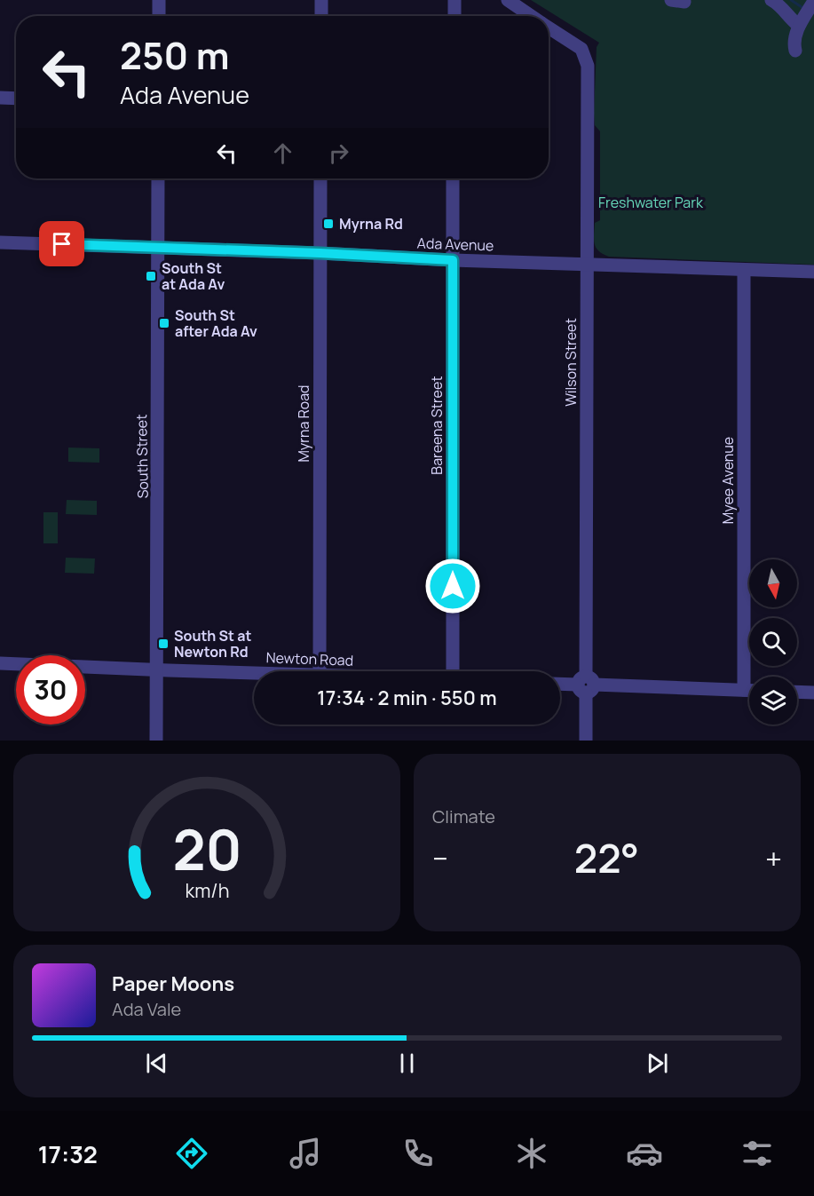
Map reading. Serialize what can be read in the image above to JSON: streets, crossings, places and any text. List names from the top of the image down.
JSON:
{
  "streets": {
    "street": [
      "Ada Avenue",
      "Wilson Street",
      "Myrna Road",
      "Bareena Street",
      "South Street",
      "Myee Avenue",
      "Newton Road"
    ]
  },
  "crossings": [
    ["Ada Avenue", "Wilson Street"],
    ["Ada Avenue", "Myrna Road"],
    ["Ada Avenue", "Bareena Street"],
    ["Ada Avenue", "South Street"],
    ["Ada Avenue", "Myee Avenue"],
    ["South Street", "Newton Road"]
  ],
  "parks": ["Freshwater Park"],
  "places": {
    "transit": [
      "Myrna Rd",
      "South St at Ada Av",
      "South St after Ada Av",
      "South St at Newton Rd"
    ]
  },
  "north": "bottom",
  "page": {
    "turn": ["250 m", "Ada Avenue"],
    "limit": "30",
    "trip": "17:34 · 2 min · 550 m",
    "tile": "Climate",
    "heat": ["−", "22°", "+"],
    "song": ["Paper Moons", "Ada Vale"],
    "tabs": "17:32",
    "gauge": ["20", "km/h"]
  }
}
